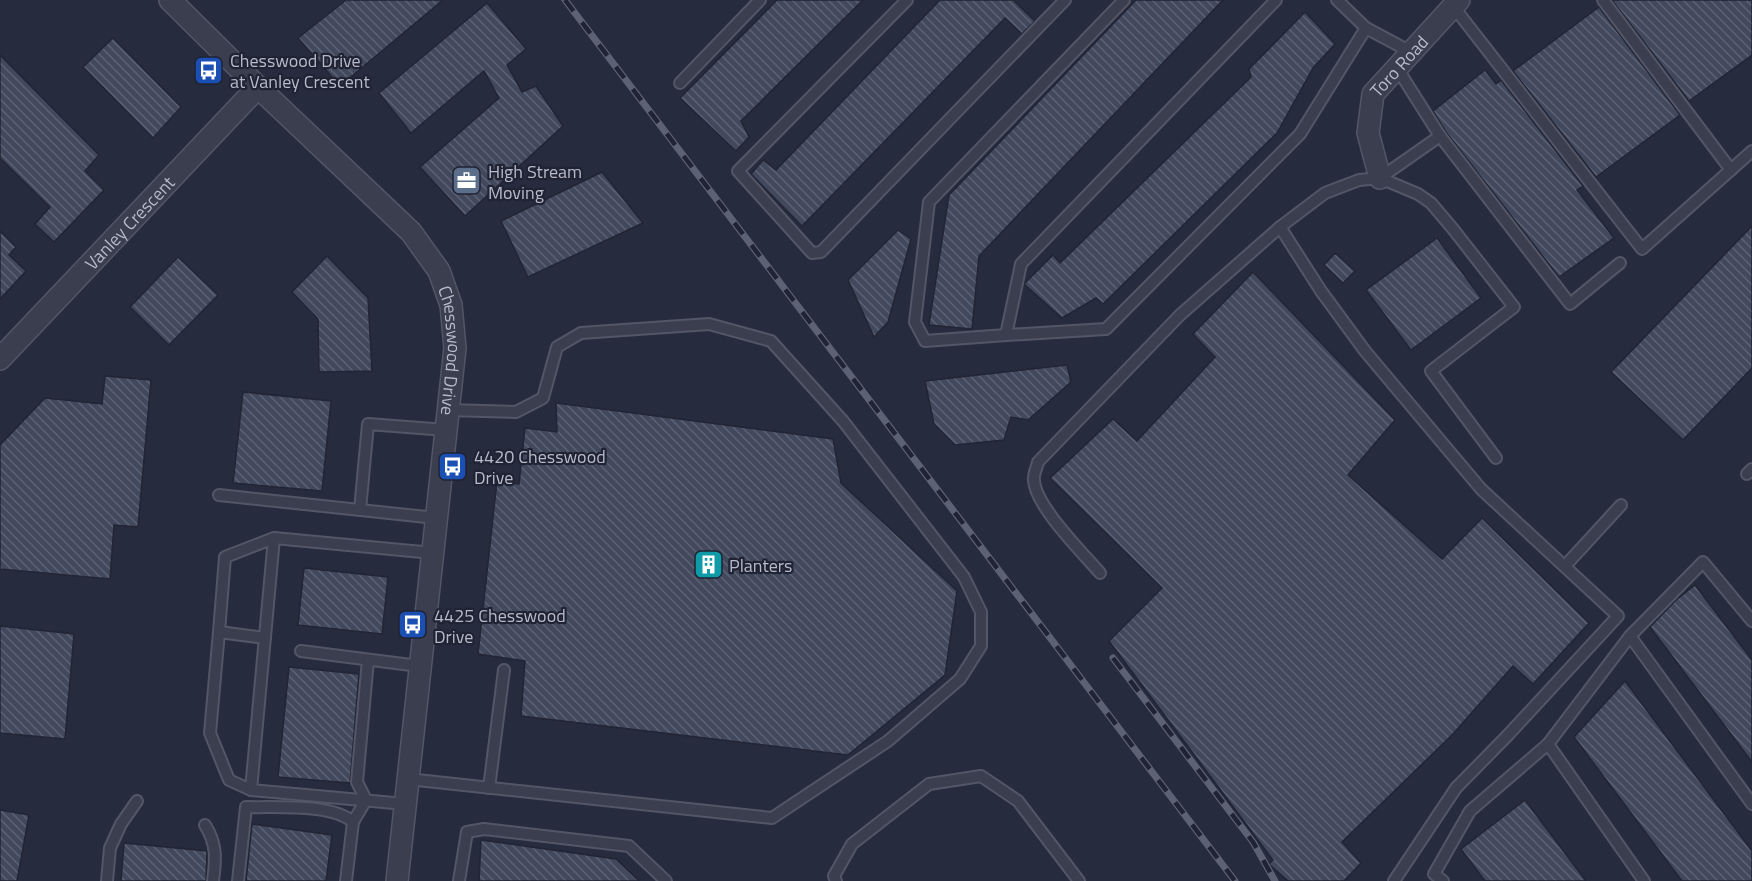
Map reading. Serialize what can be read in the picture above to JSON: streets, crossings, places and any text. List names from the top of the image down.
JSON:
{
  "streets": {
    "street": ["Toro Road", "Vanley Crescent", "Chesswood Drive"]
  },
  "crossings": [
    ["Vanley Crescent", "Chesswood Drive"]
  ],
  "places": {
    "bus stop": ["Chesswood Drive at Vanley Crescent", "4420 Chesswood Drive", "4425 Chesswood Drive"],
    "office": ["High Stream Moving"],
    "building": ["Planters"]
  }
}
